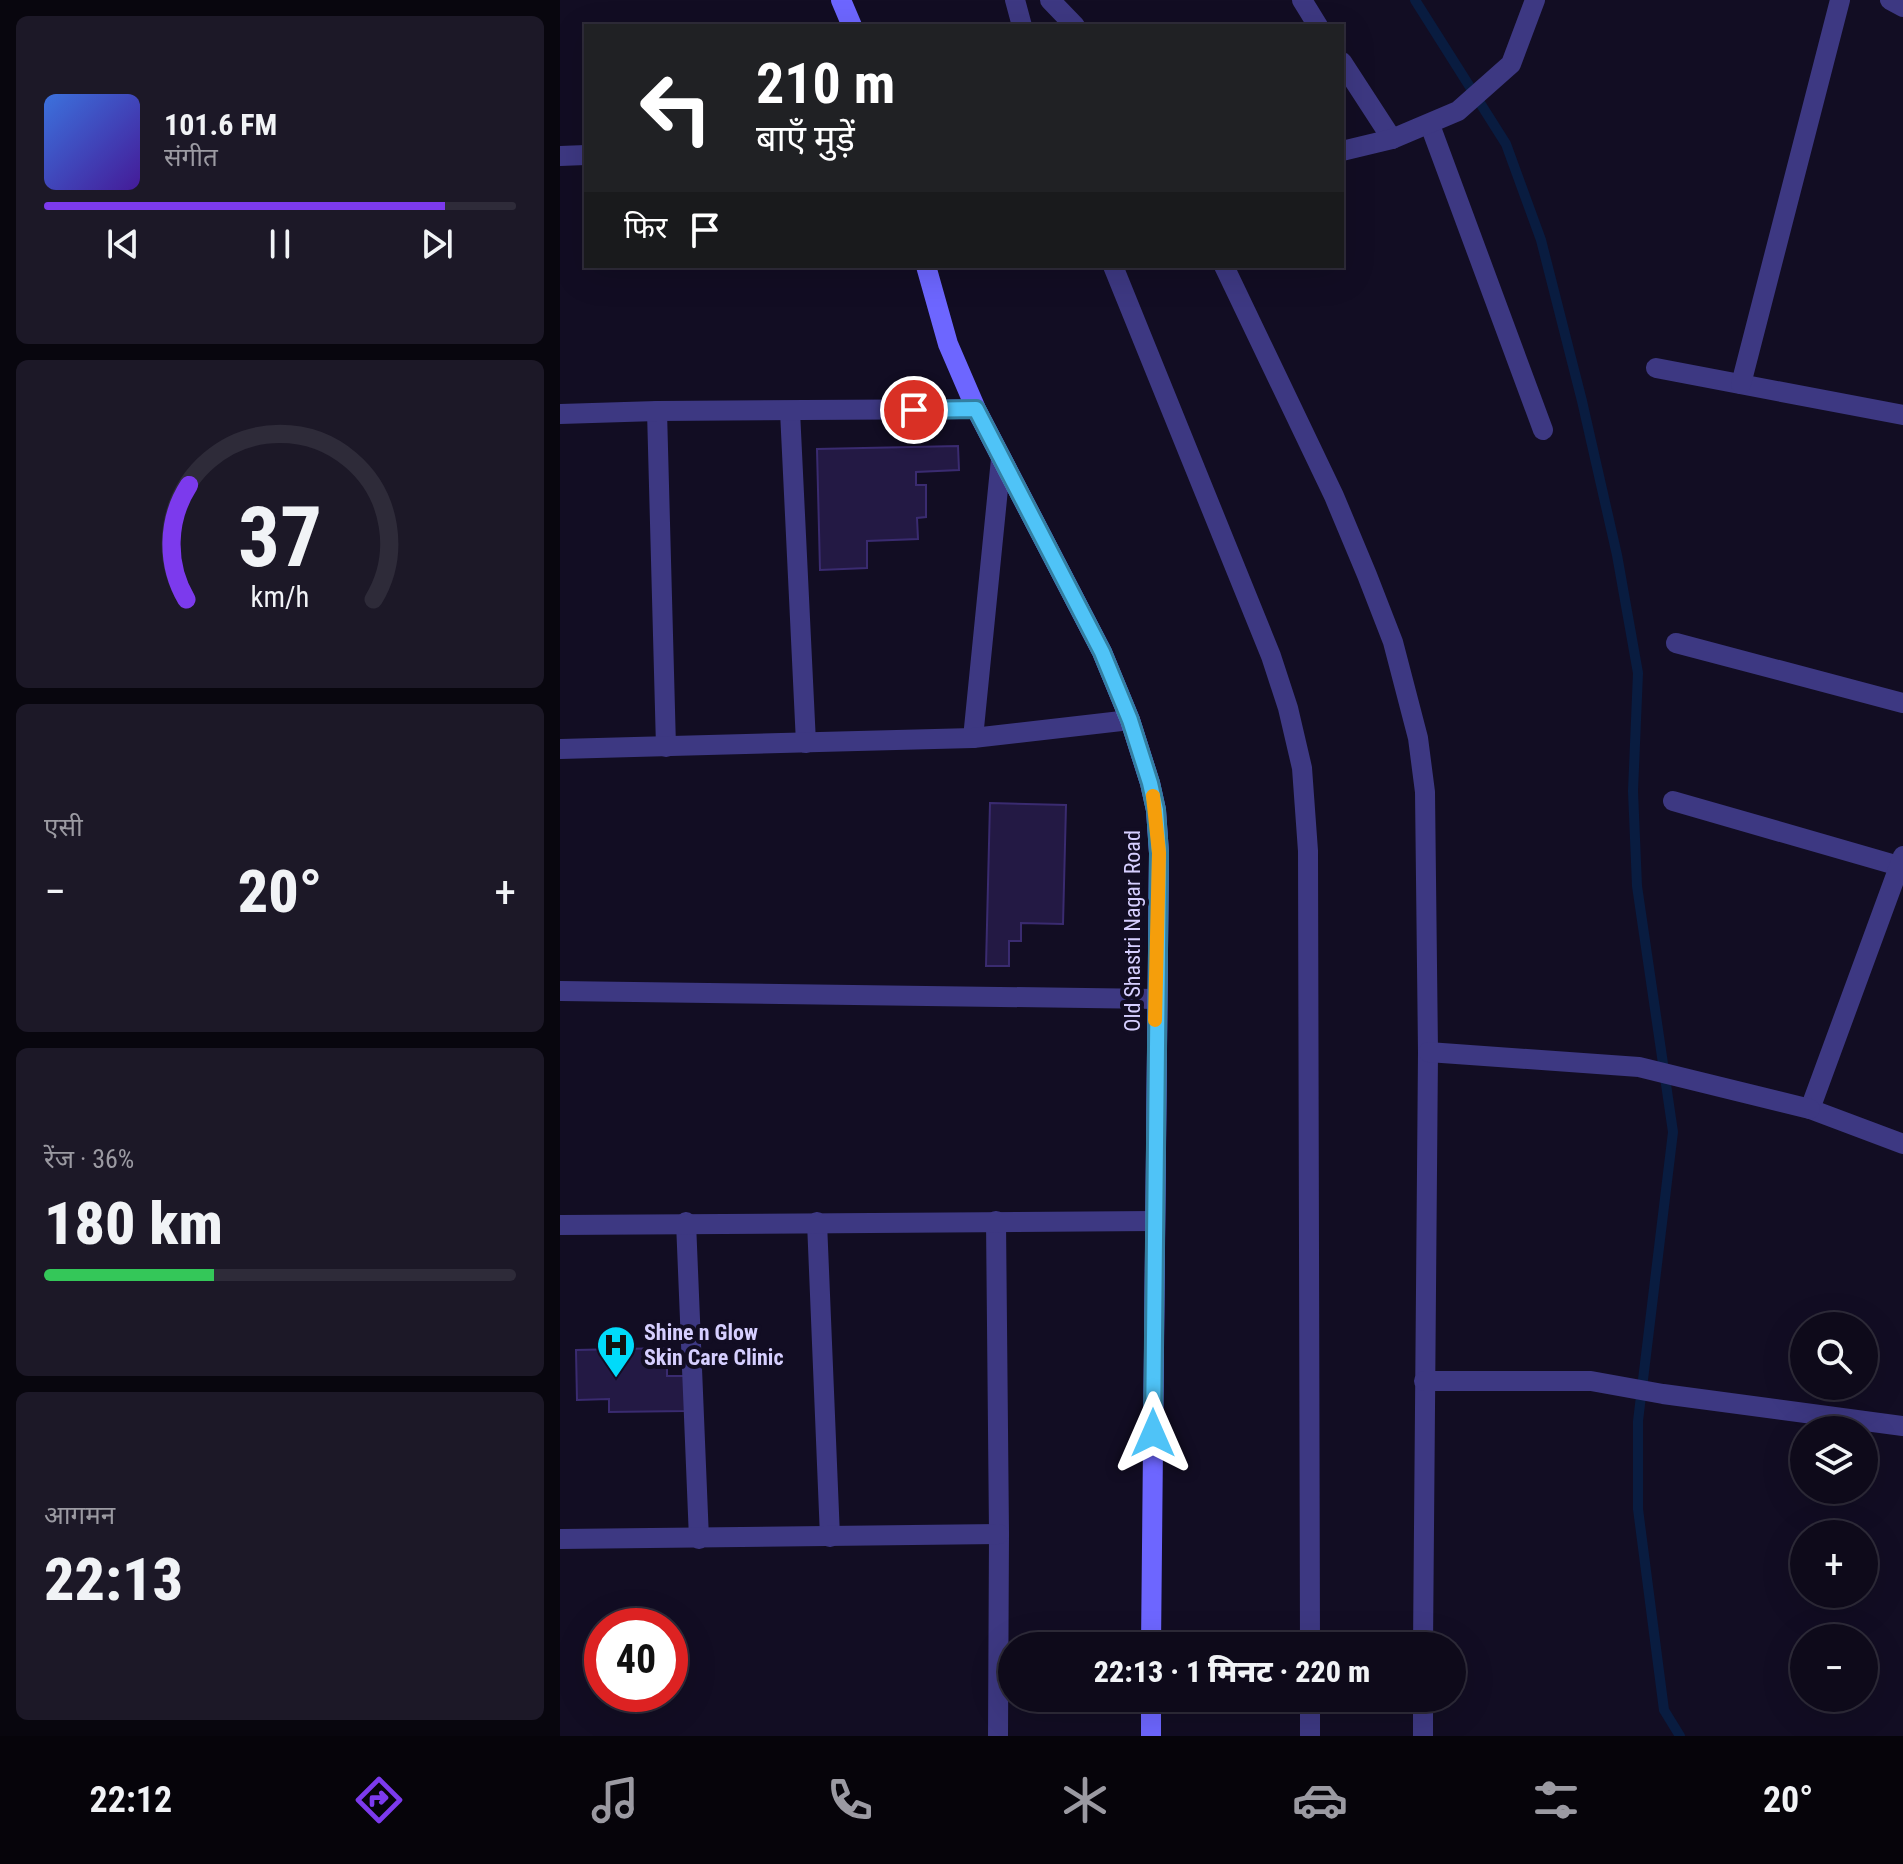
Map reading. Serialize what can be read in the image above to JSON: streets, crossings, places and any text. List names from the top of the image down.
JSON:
{
  "streets": {
    "street": ["Old Shastri Nagar Road"]
  },
  "places": {
    "hospital": ["Shine n Glow Skin Care Clinic"]
  },
  "page": {
    "turn": ["210 m", "बाएँ मुड़ें"],
    "song": ["101.6 FM", "संगीत"],
    "then": "फिर",
    "tile": [
      "एसी",
      ["रेंज · 36%", "180 km"],
      ["आगमन", "22:13"]
    ],
    "heat": ["−", "20°", "+"],
    "map_buttons": ["+", "−"],
    "limit": "40",
    "trip": "22:13 · 1 मिनट · 220 m",
    "tabs": ["22:12", "20°"],
    "gauge": ["37", "km/h"]
  }
}
